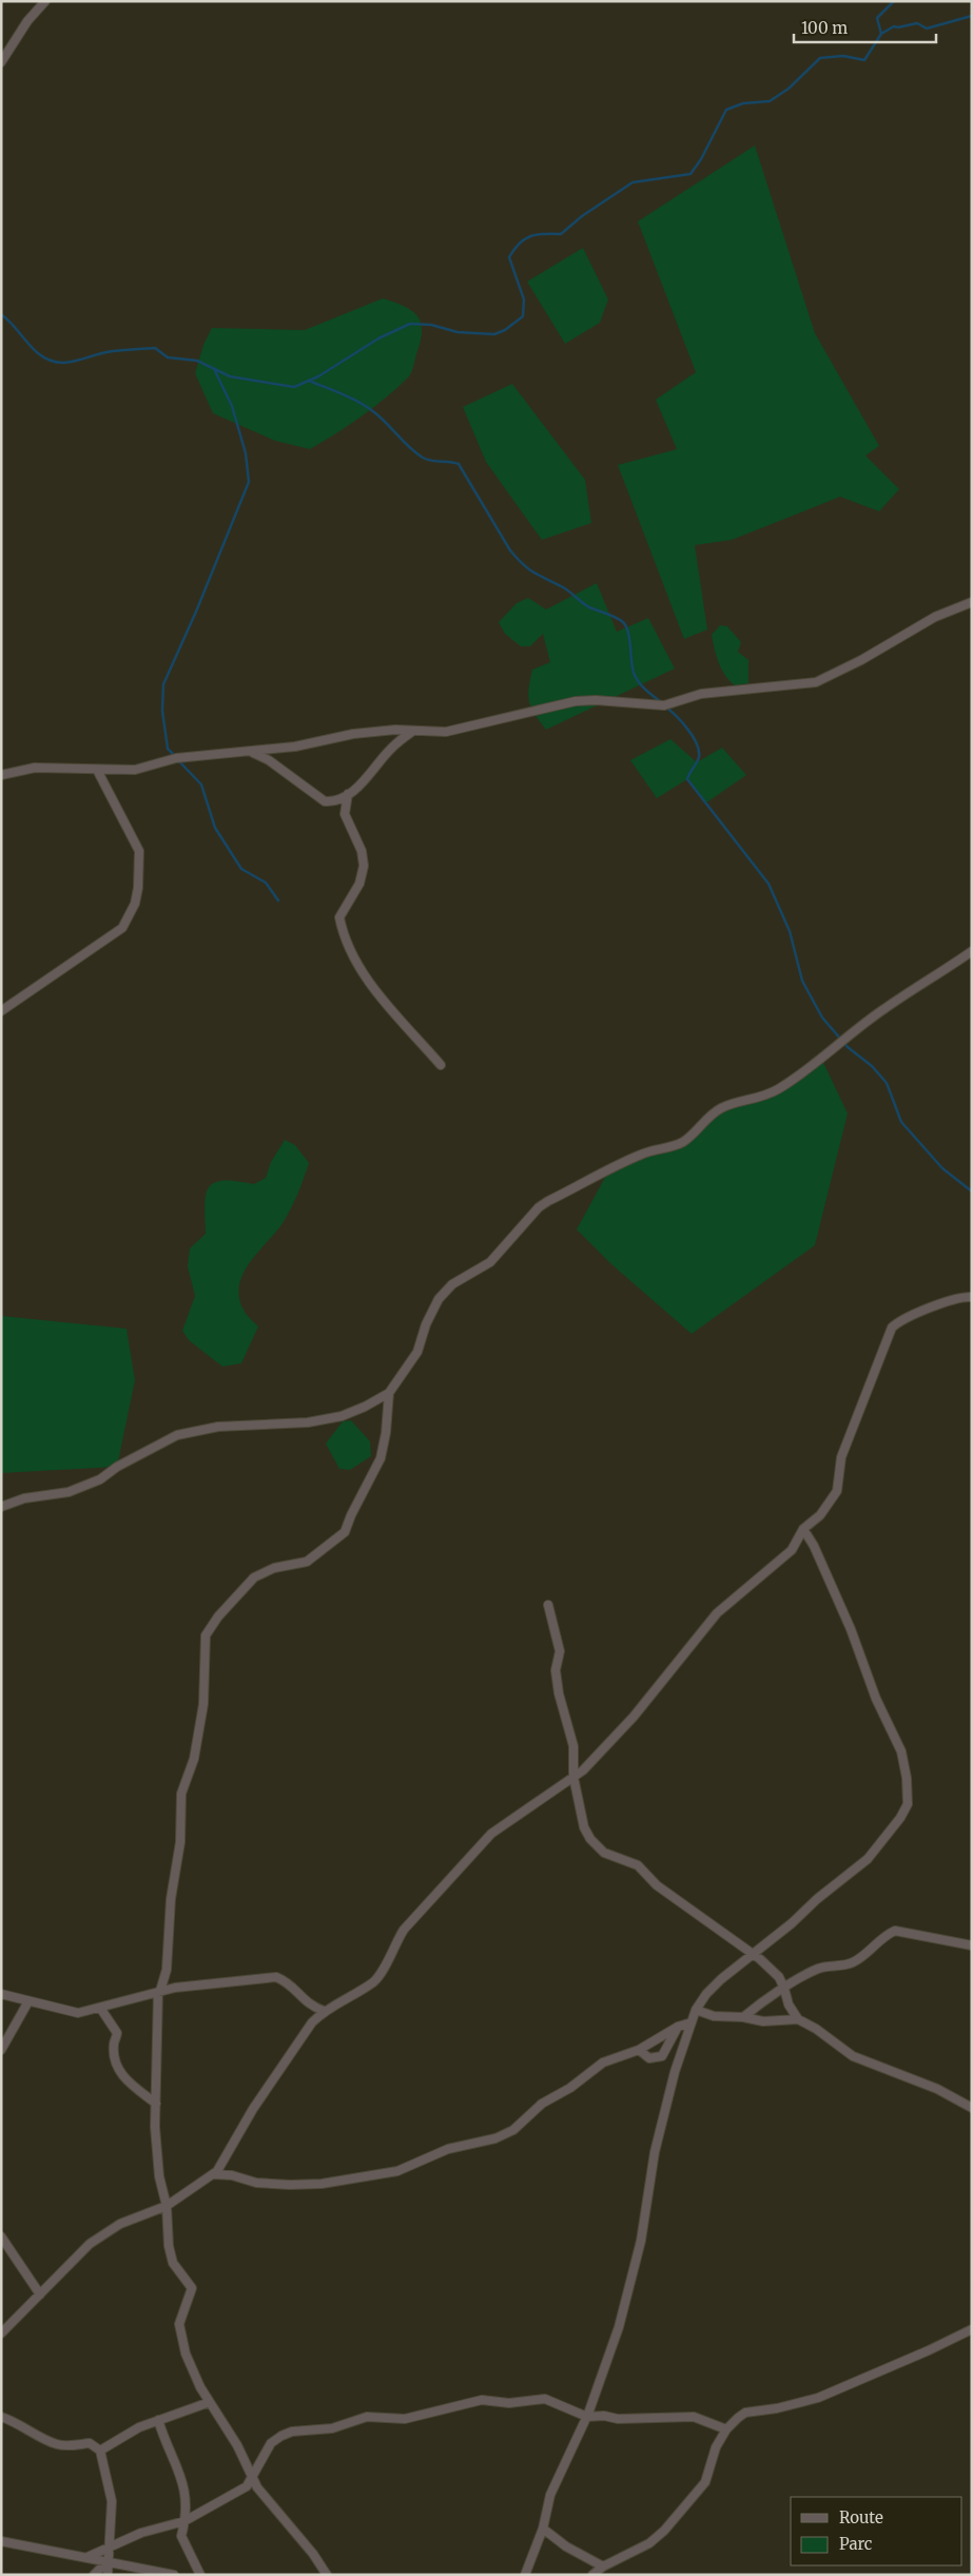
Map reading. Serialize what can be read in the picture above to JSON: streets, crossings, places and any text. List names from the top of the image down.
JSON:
{
  "legend": ["Route", "Parc"],
  "scale_bar": "100 m"
}
